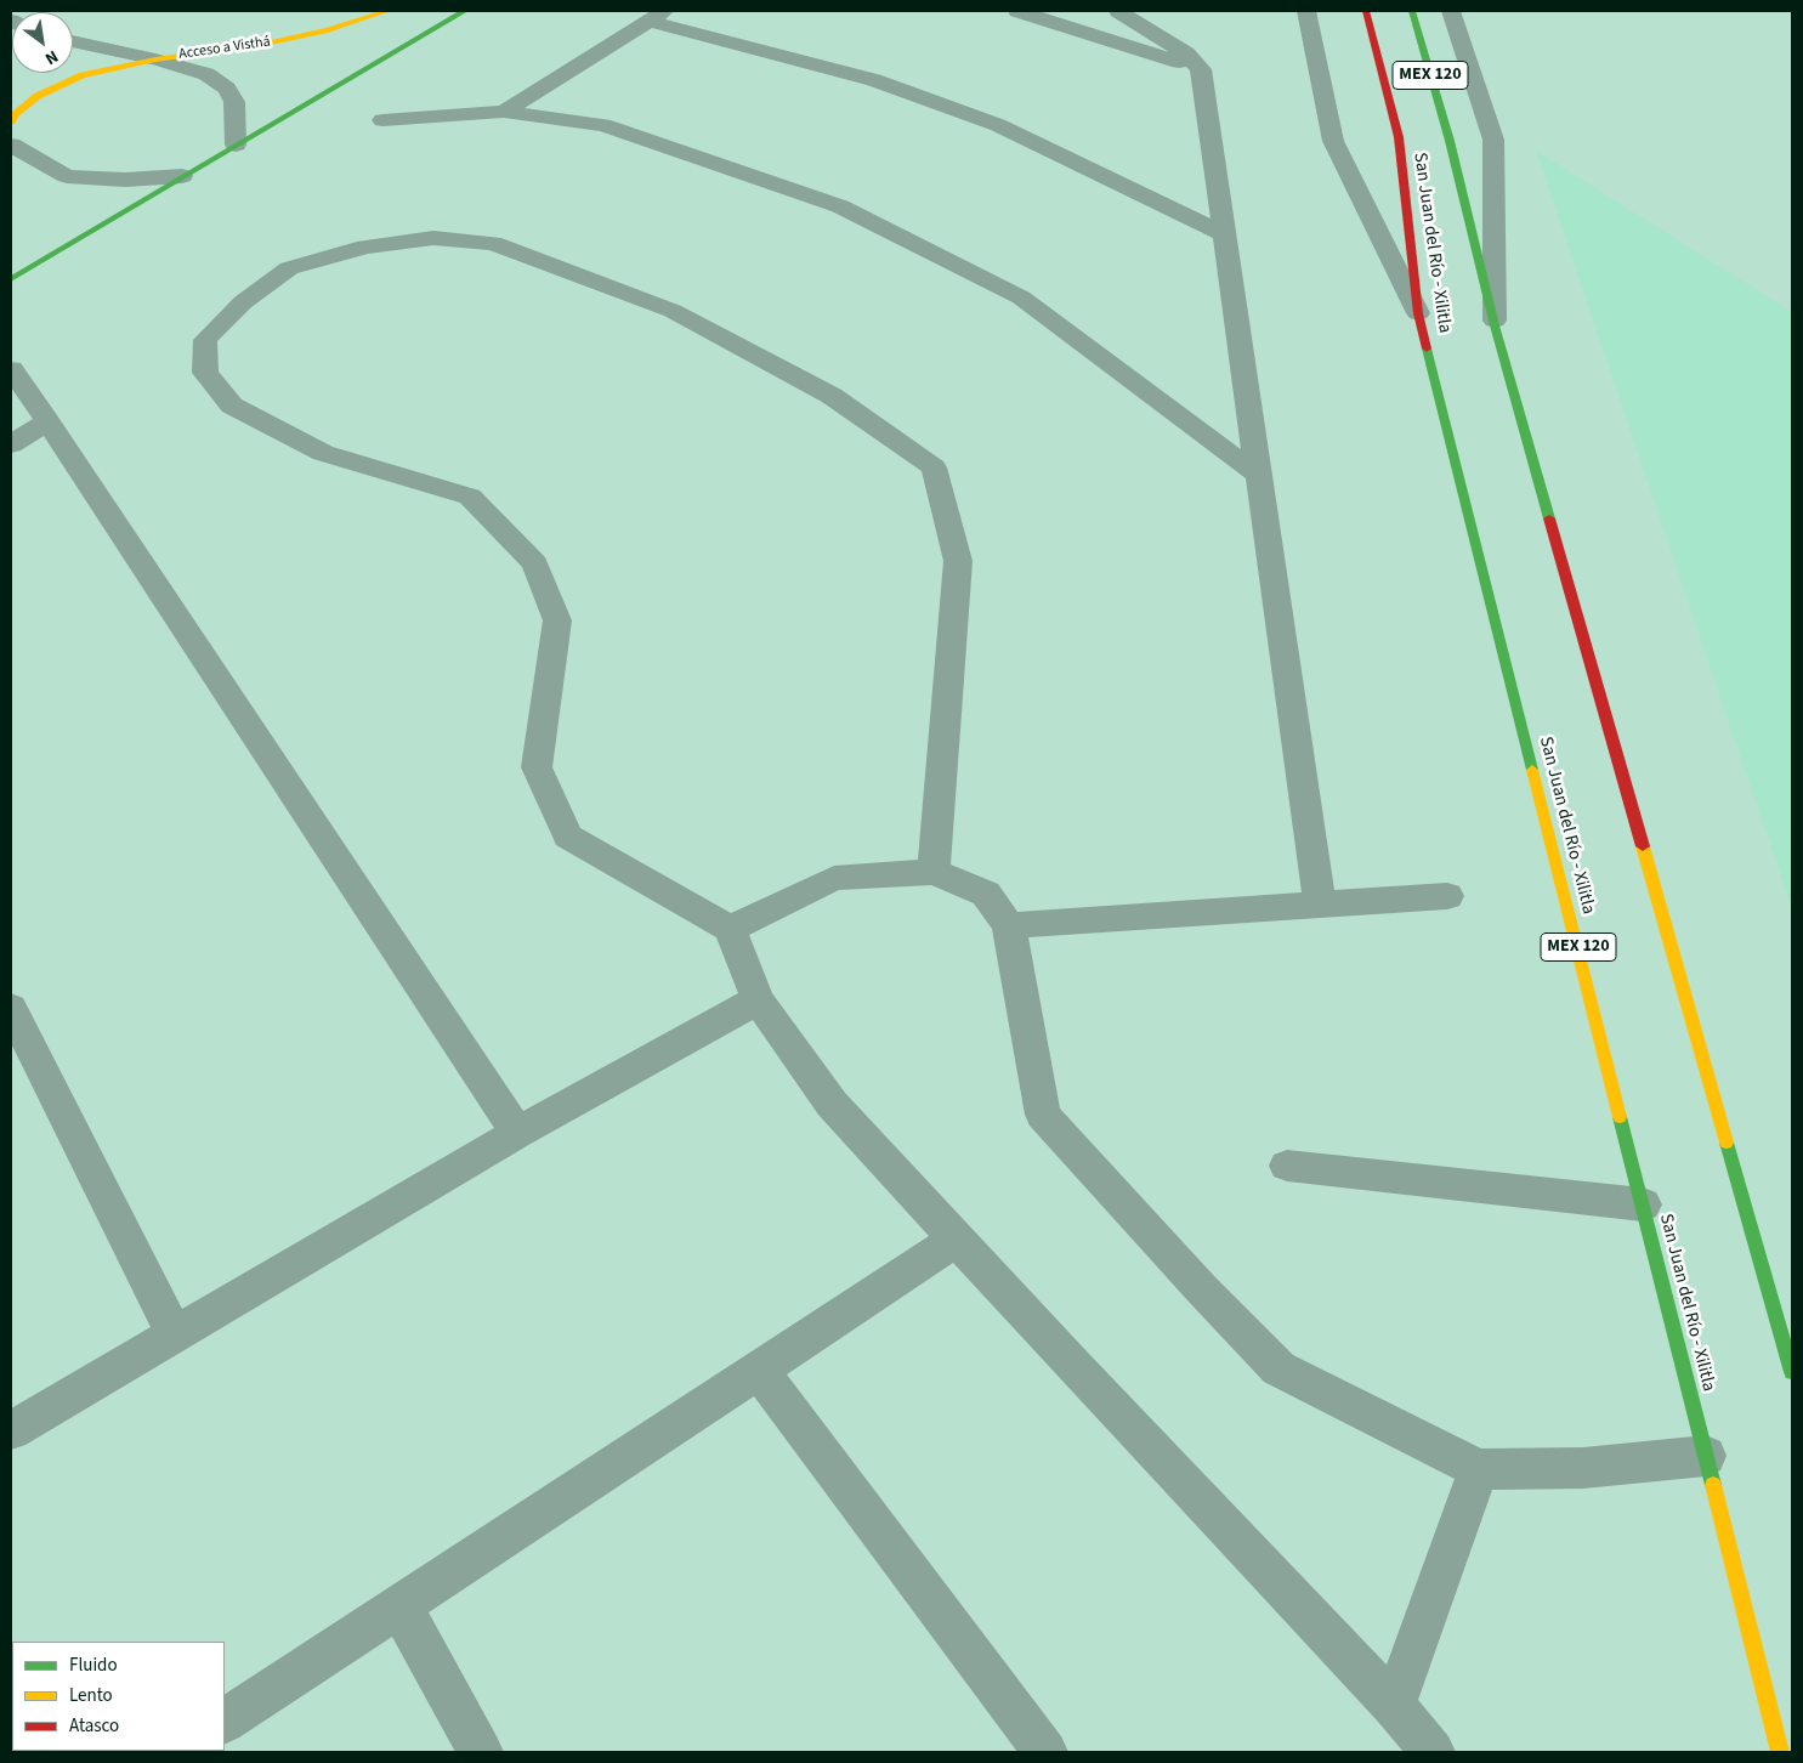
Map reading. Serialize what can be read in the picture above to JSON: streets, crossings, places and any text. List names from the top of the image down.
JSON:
{
  "streets": {
    "main road": ["Acceso a Visthá", "MEX 120", "San Juan del Río - Xilitla"]
  },
  "legend": ["Fluido", "Lento", "Atasco"],
  "north": "bottom right"
}
